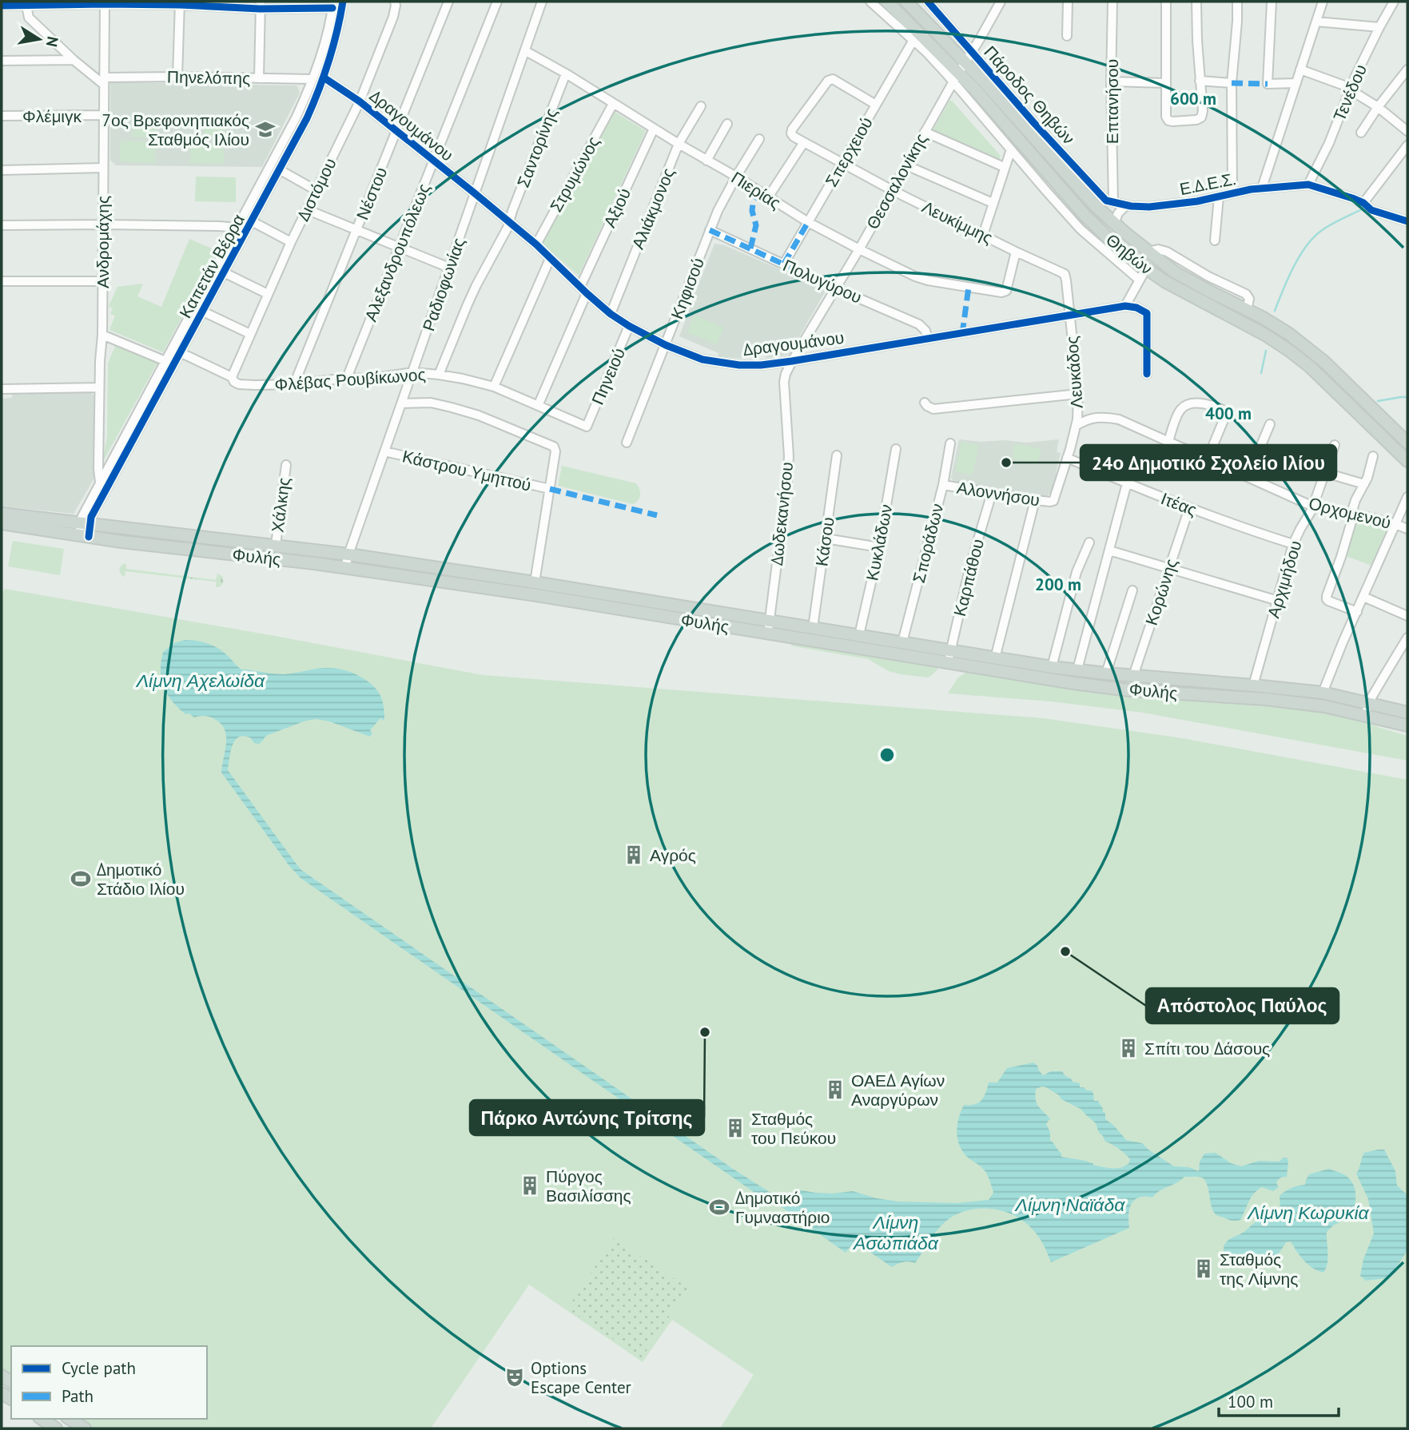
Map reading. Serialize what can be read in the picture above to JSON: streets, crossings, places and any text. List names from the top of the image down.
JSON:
{
  "streets": {
    "main road": ["Θηβών", "Φυλής"],
    "street": [
      "Πηνελόπης",
      "Τενέδου",
      "Πάροδος Θηβών",
      "Επτανήσου",
      "Φλέμιγκ",
      "Δραγουμάνου",
      "Σαντορίνης",
      "Σπερχειού",
      "Στρυμώνος",
      "Θεσσαλονίκης",
      "Ε.Δ.Ε.Σ.",
      "Διστόμου",
      "Πιερίας",
      "Νέστου",
      "Αξιού",
      "Αλιάκμονος",
      "Λευκίμμης",
      "Ανδρομάχης",
      "Αλεξανδρουπόλεως",
      "Καπετάν Βέρρα",
      "Πολυγύρου",
      "Ραδιοφωνίας",
      "Κηφισού",
      "Λευκάδος",
      "Πηνειού",
      "Φλέβας Ρουβίκωνος",
      "Κάστρου Υμηττού",
      "Αλοννήσου",
      "Ιτέας",
      "Χάλκης",
      "Ορχομενού",
      "Δωδεκανήσου",
      "Κάσου",
      "Κυκλάδων",
      "Σποράδων",
      "Καρπάθου",
      "Αρχιμήδου",
      "Κορώνης"
    ]
  },
  "crossings": [
    ["Πηνελόπης", "Ανδρομάχης"],
    ["Πηνελόπης", "Καπετάν Βέρρα"],
    ["Τενέδου", "Ε.Δ.Ε.Σ."],
    ["Πάροδος Θηβών", "Επτανήσου"],
    ["Πάροδος Θηβών", "Θεσσαλονίκης"],
    ["Πάροδος Θηβών", "Ε.Δ.Ε.Σ."],
    ["Επτανήσου", "Ε.Δ.Ε.Σ."],
    ["Φλέμιγκ", "Ανδρομάχης"],
    ["Δραγουμάνου", "Σαντορίνης"],
    ["Δραγουμάνου", "Στρυμώνος"],
    ["Δραγουμάνου", "Θεσσαλονίκης"],
    ["Δραγουμάνου", "Διστόμου"],
    ["Δραγουμάνου", "Νέστου"],
    ["Δραγουμάνου", "Αξιού"],
    ["Δραγουμάνου", "Αλιάκμονος"],
    ["Δραγουμάνου", "Αλεξανδρουπόλεως"],
    ["Δραγουμάνου", "Καπετάν Βέρρα"],
    ["Δραγουμάνου", "Πολυγύρου"],
    ["Δραγουμάνου", "Ραδιοφωνίας"],
    ["Δραγουμάνου", "Κηφισού"],
    ["Δραγουμάνου", "Λευκάδος"],
    ["Δραγουμάνου", "Πηνειού"],
    ["Δραγουμάνου", "Δωδεκανήσου"],
    ["Σαντορίνης", "Πιερίας"],
    ["Σαντορίνης", "Φλέβας Ρουβίκωνος"],
    ["Σπερχειού", "Πιερίας"],
    ["Σπερχειού", "Λευκίμμης"],
    ["Σπερχειού", "Πολυγύρου"],
    ["Στρυμώνος", "Πιερίας"],
    ["Θεσσαλονίκης", "Πιερίας"],
    ["Θεσσαλονίκης", "Λευκίμμης"],
    ["Θεσσαλονίκης", "Θηβών"],
    ["Θεσσαλονίκης", "Πολυγύρου"],
    ["Θεσσαλονίκης", "Δωδεκανήσου"],
    ["Διστόμου", "Φλέβας Ρουβίκωνος"],
    ["Πιερίας", "Αξιού"],
    ["Πιερίας", "Αλιάκμονος"],
    ["Πιερίας", "Λευκίμμης"],
    ["Πιερίας", "Ραδιοφωνίας"],
    ["Πιερίας", "Κηφισού"],
    ["Νέστου", "Φλέβας Ρουβίκωνος"],
    ["Αξιού", "Φλέβας Ρουβίκωνος"],
    ["Λευκίμμης", "Λευκάδος"],
    ["Ανδρομάχης", "Καπετάν Βέρρα"],
    ["Αλεξανδρουπόλεως", "Φλέβας Ρουβίκωνος"],
    ["Καπετάν Βέρρα", "Φλέβας Ρουβίκωνος"],
    ["Καπετάν Βέρρα", "Φυλής"],
    ["Πολυγύρου", "Κηφισού"],
    ["Ραδιοφωνίας", "Φλέβας Ρουβίκωνος"],
    ["Ραδιοφωνίας", "Κάστρου Υμηττού"],
    ["Ραδιοφωνίας", "Φυλής"],
    ["Λευκάδος", "Αλοννήσου"],
    ["Λευκάδος", "Ιτέας"],
    ["Λευκάδος", "Ορχομενού"],
    ["Πηνειού", "Φλέβας Ρουβίκωνος"],
    ["Αλοννήσου", "Σποράδων"],
    ["Αλοννήσου", "Καρπάθου"],
    ["Ιτέας", "Αρχιμήδου"],
    ["Ιτέας", "Κορώνης"],
    ["Χάλκης", "Φυλής"],
    ["Ορχομενού", "Αρχιμήδου"],
    ["Δωδεκανήσου", "Φυλής"],
    ["Κάσου", "Φυλής"],
    ["Κυκλάδων", "Φυλής"],
    ["Σποράδων", "Φυλής"],
    ["Φυλής", "Καρπάθου"],
    ["Φυλής", "Αρχιμήδου"],
    ["Φυλής", "Κορώνης"]
  ],
  "water": [
    "Λίμνη Αχελωίδα",
    "Λίμνη Ναϊάδα",
    "Λίμνη Κωρυκία",
    "Λίμνη Ασωπιάδα"
  ],
  "places": {
    "school or university": ["7ος Βρεφονηπιακός Σταθμός Ιλίου"],
    "other": ["24ο Δημοτικό Σχολείο Ιλίου", "Απόστολος Παύλος", "Πάρκο Αντώνης Τρίτσης"],
    "building": [
      "Αγρός",
      "Σπίτι του Δάσους",
      "ΟΑΕΔ Αγίων Αναργύρων",
      "Σταθμός του Πεύκου",
      "Πύργος Βασιλίσσης",
      "Σταθμός της Λίμνης"
    ],
    "sports": ["Δημοτικό Στάδιο Ιλίου", "Δημοτικό Γυμναστήριο"],
    "theatre": ["Options Escape Center"]
  },
  "legend": ["Cycle path", "Path"],
  "scale_bar": "100 m",
  "north": "right",
  "rings": ["600 m", "400 m", "200 m"]
}
